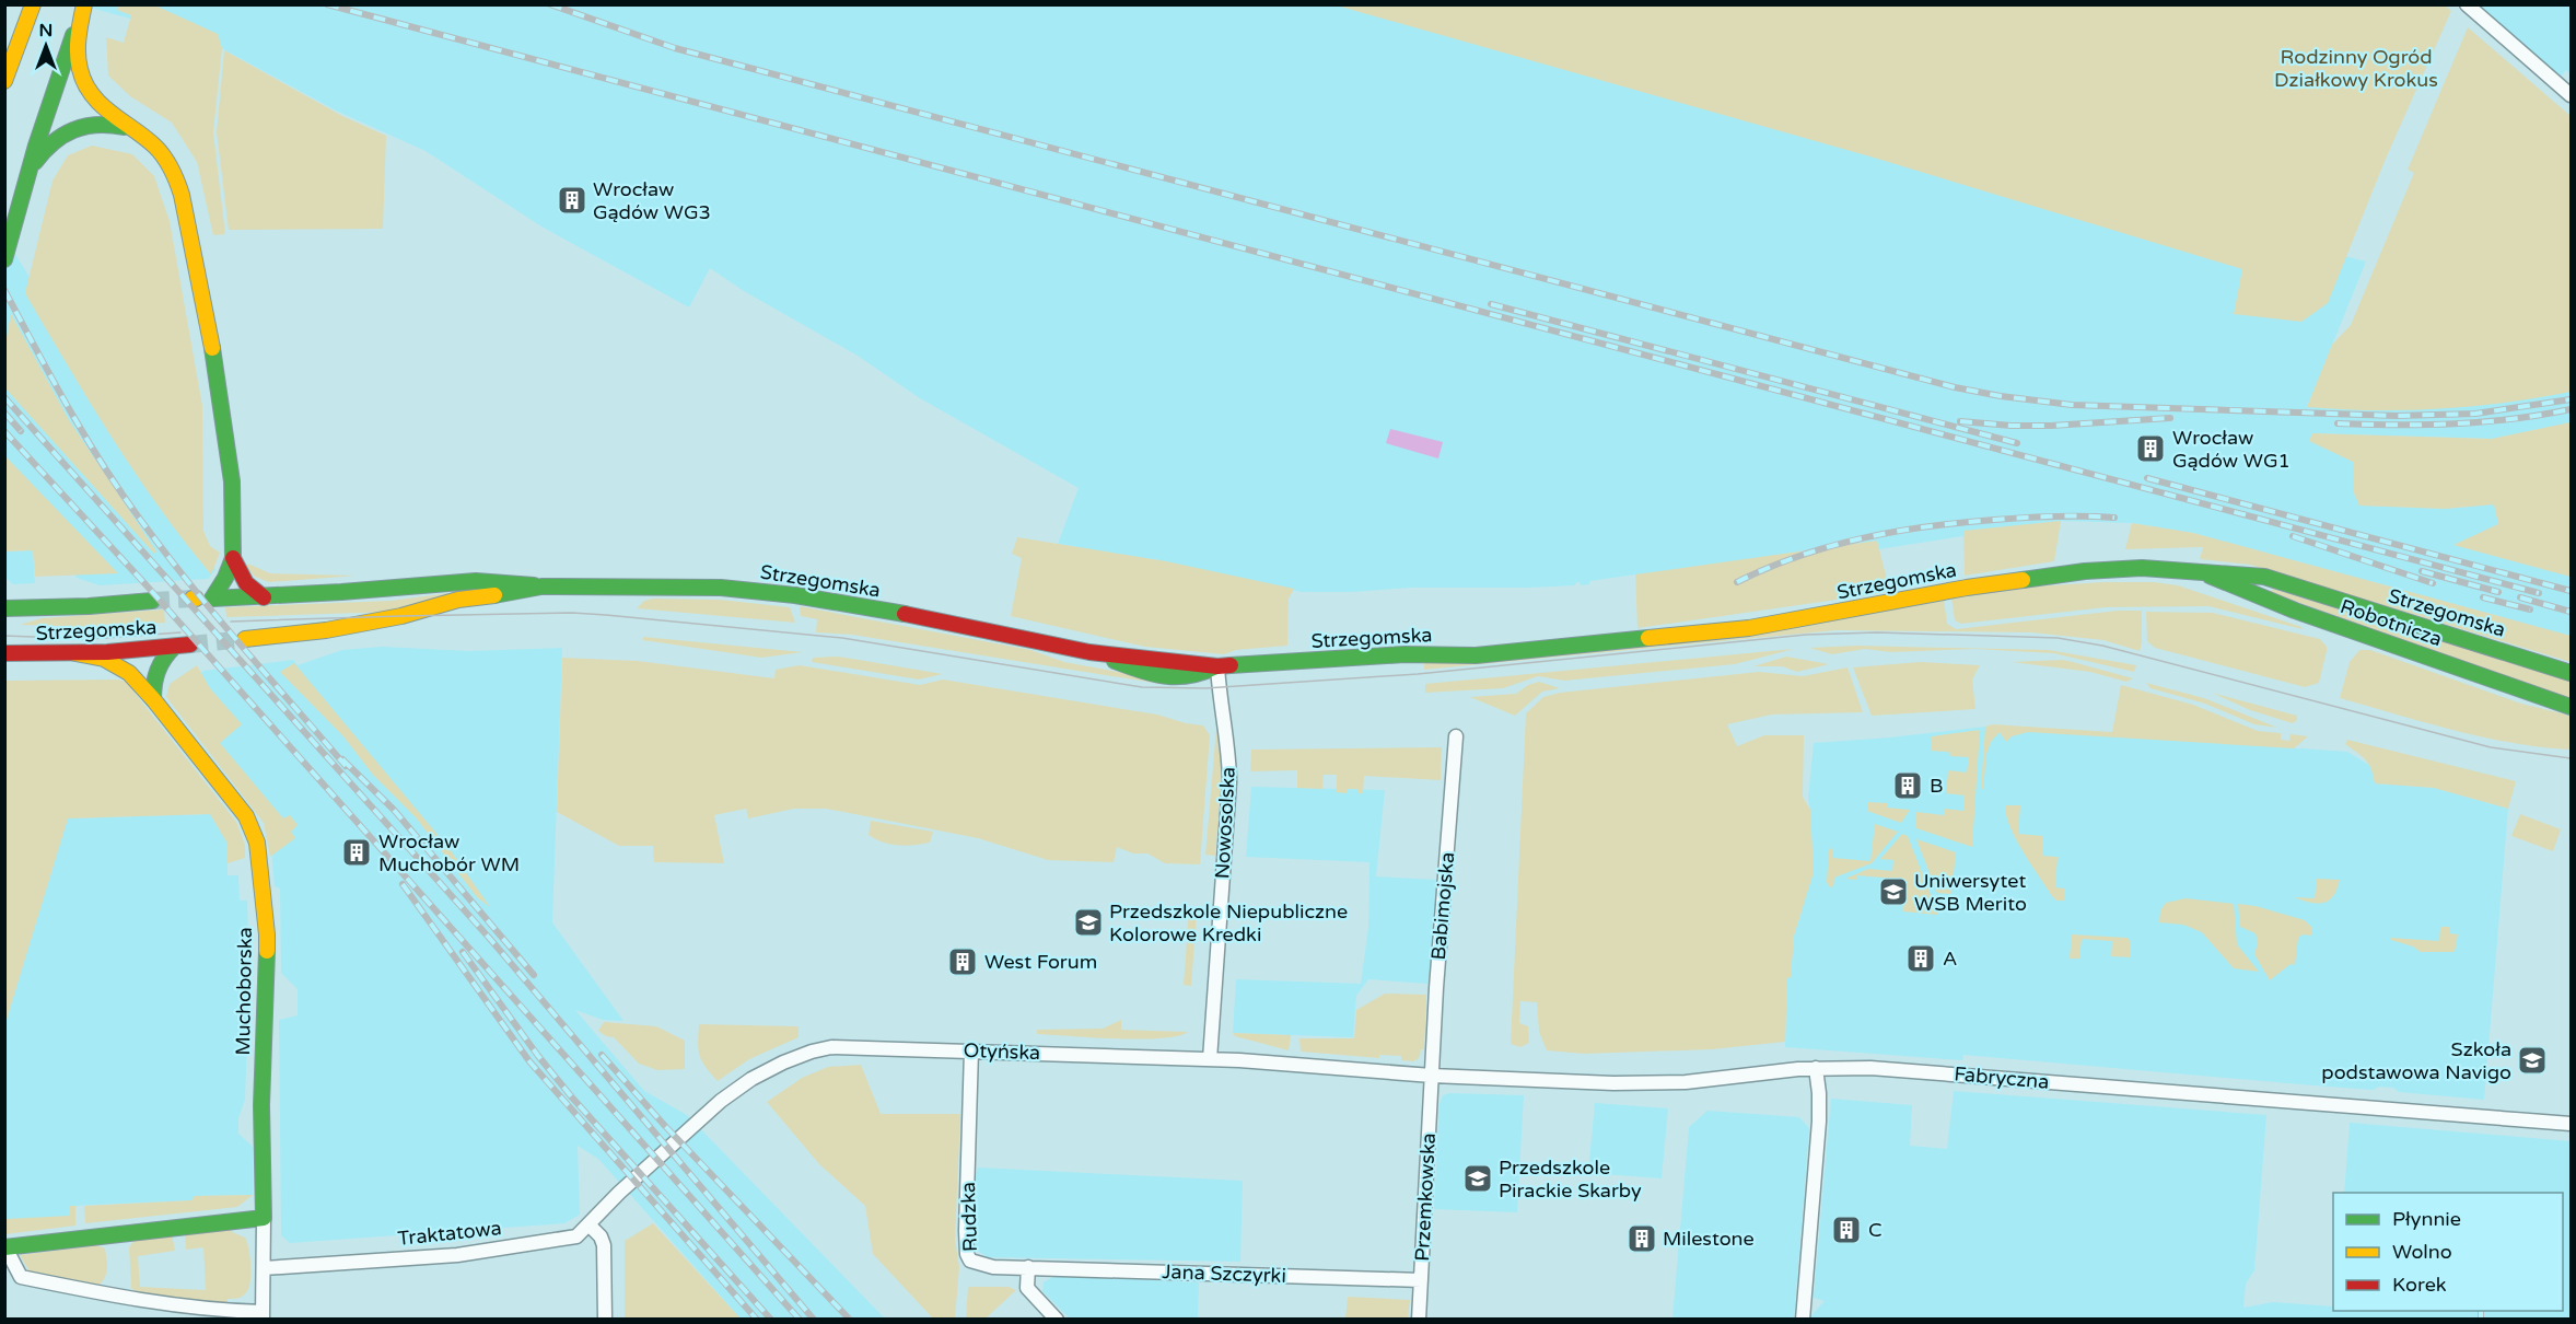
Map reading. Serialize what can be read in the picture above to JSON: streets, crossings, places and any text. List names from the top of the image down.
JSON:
{
  "streets": {
    "main road": ["Strzegomska", "Robotnicza", "Muchoborska"],
    "street": [
      "Nowosolska",
      "Babimojska",
      "Otyńska",
      "Fabryczna",
      "Przemkowska",
      "Rudzka",
      "Traktatowa",
      "Jana Szczyrki"
    ]
  },
  "crossings": [
    ["Strzegomska", "Robotnicza"],
    ["Strzegomska", "Nowosolska"],
    ["Strzegomska", "Muchoborska"],
    ["Nowosolska", "Otyńska"],
    ["Babimojska", "Otyńska"],
    ["Babimojska", "Fabryczna"],
    ["Babimojska", "Przemkowska"],
    ["Muchoborska", "Traktatowa"],
    ["Otyńska", "Fabryczna"],
    ["Otyńska", "Przemkowska"],
    ["Otyńska", "Rudzka"],
    ["Otyńska", "Traktatowa"],
    ["Fabryczna", "Przemkowska"],
    ["Przemkowska", "Jana Szczyrki"],
    ["Rudzka", "Jana Szczyrki"]
  ],
  "parks": ["Rodzinny Ogród Działkowy Krokus"],
  "places": {
    "building": [
      "Wrocław Gądów WG3",
      "Wrocław Gądów WG1",
      "B",
      "Wrocław Muchobór WM",
      "A",
      "West Forum",
      "C",
      "Milestone"
    ],
    "school or university": [
      "Uniwersytet WSB Merito",
      "Przedszkole Niepubliczne Kolorowe Kredki",
      "Szkoła podstawowa Navigo",
      "Przedszkole Pirackie Skarby"
    ]
  },
  "legend": ["Płynnie", "Wolno", "Korek"],
  "north": "top"
}
